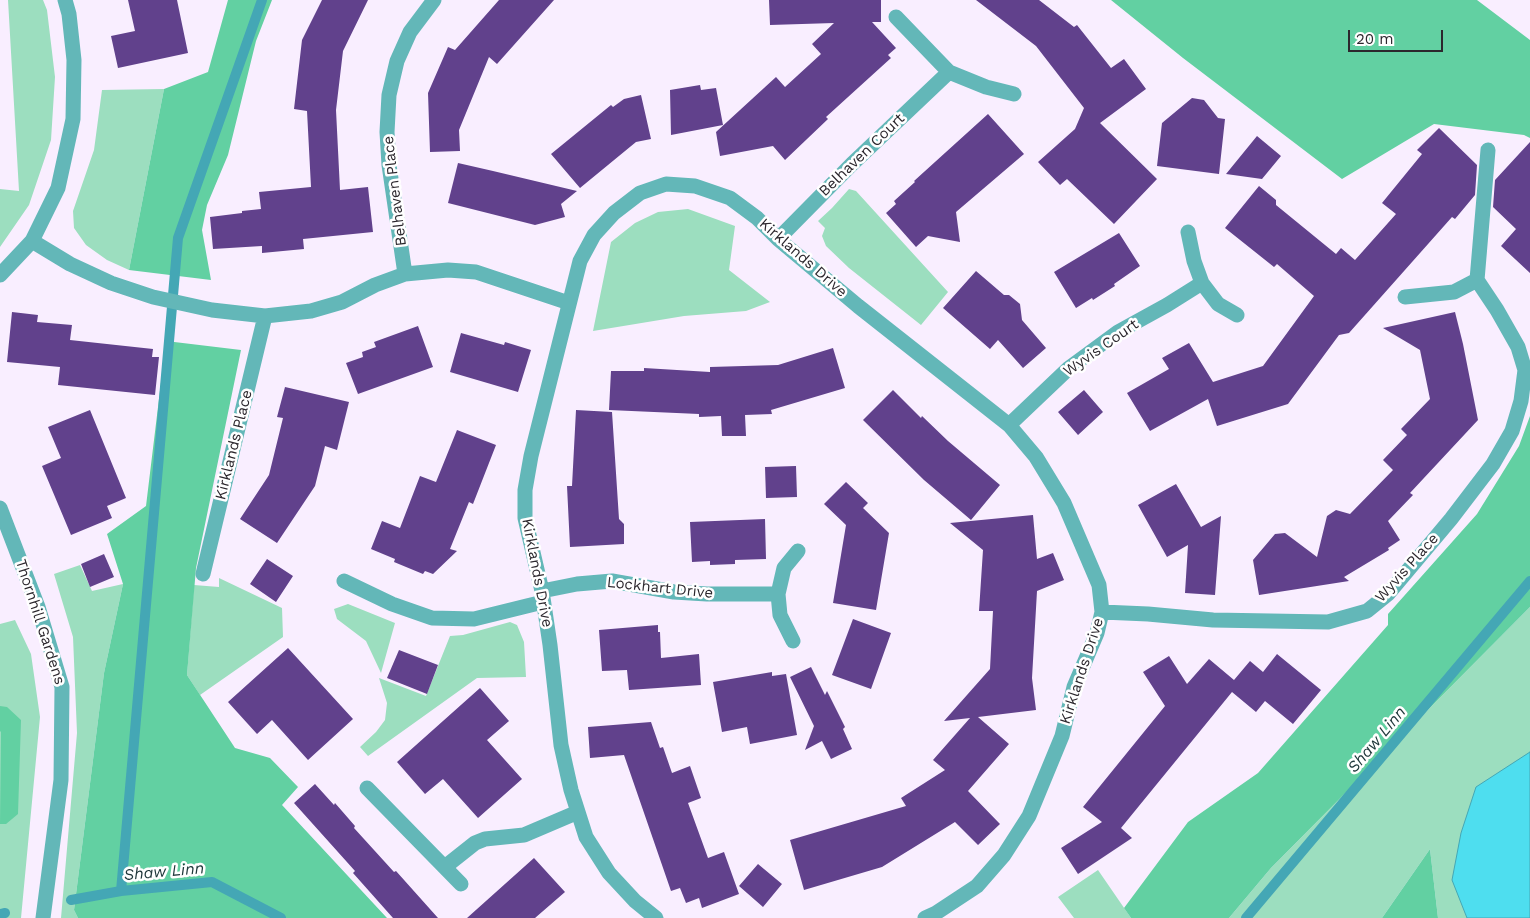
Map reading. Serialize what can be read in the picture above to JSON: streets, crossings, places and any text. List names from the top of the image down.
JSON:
{
  "streets": {
    "street": [
      "Belhaven Court",
      "Belhaven Place",
      "Kirklands Drive",
      "Wyvis Court",
      "Kirklands Place",
      "Wyvis Place",
      "Lockhart Drive",
      "Thornhill Gardens"
    ]
  },
  "crossings": [
    ["Belhaven Court", "Kirklands Drive"],
    ["Kirklands Drive", "Wyvis Court"],
    ["Kirklands Drive", "Wyvis Place"],
    ["Kirklands Drive", "Lockhart Drive"]
  ],
  "water": ["Shaw Linn"],
  "scale_bar": "20 m"
}
